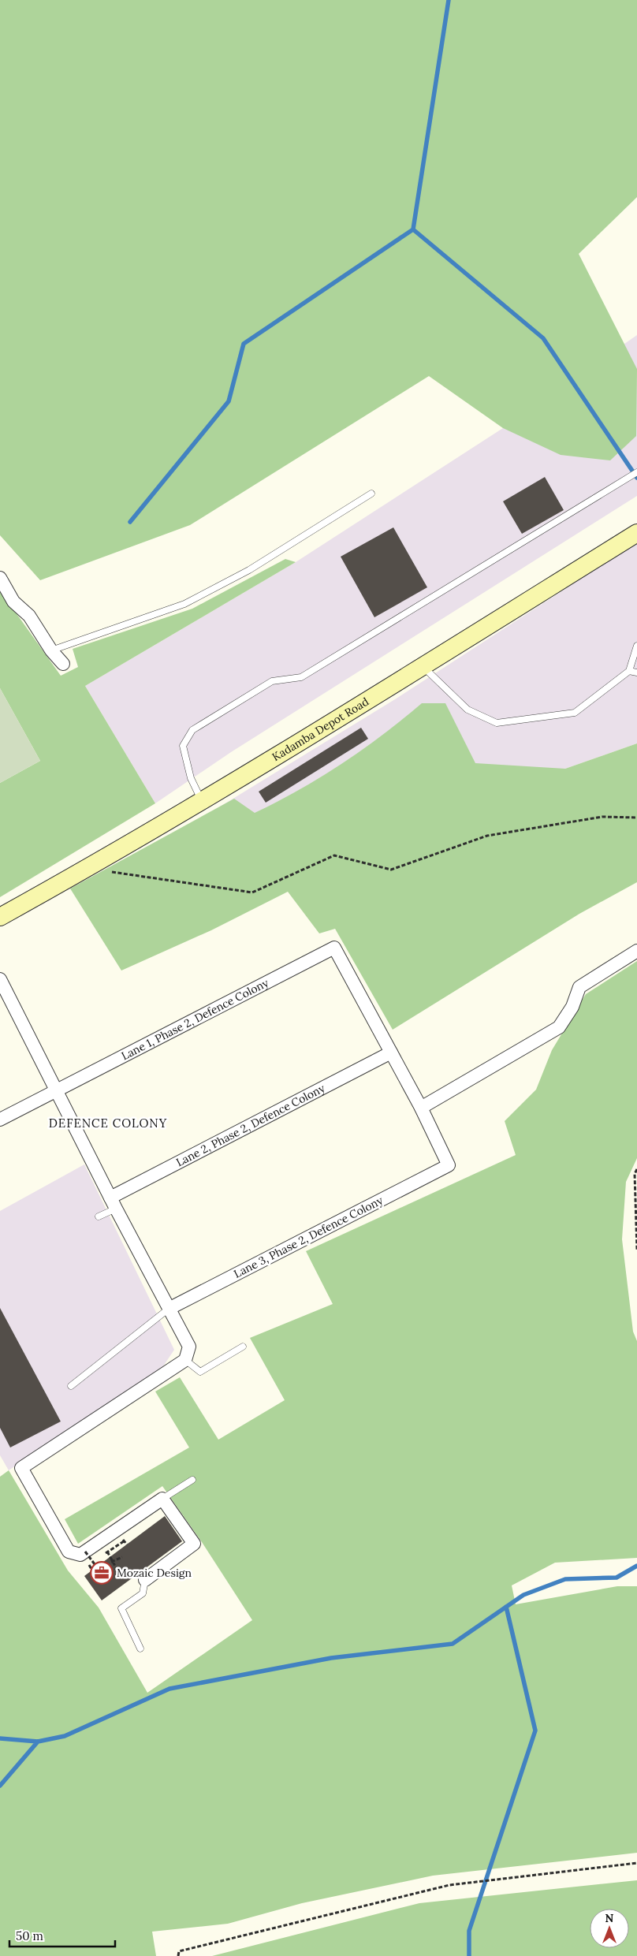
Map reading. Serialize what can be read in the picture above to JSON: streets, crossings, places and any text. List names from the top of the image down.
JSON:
{
  "streets": {
    "street": [
      "Kadamba Depot Road",
      "Lane 1, Phase 2, Defence Colony",
      "Lane 2, Phase 2, Defence Colony",
      "Lane 3, Phase 2, Defence Colony"
    ]
  },
  "crossings": [
    ["Lane 1, Phase 2, Defence Colony", "Lane 2, Phase 2, Defence Colony"]
  ],
  "districts": ["DEFENCE COLONY"],
  "places": {
    "office": ["Mozaic Design"]
  },
  "scale_bar": "50 m",
  "north": "top"
}
